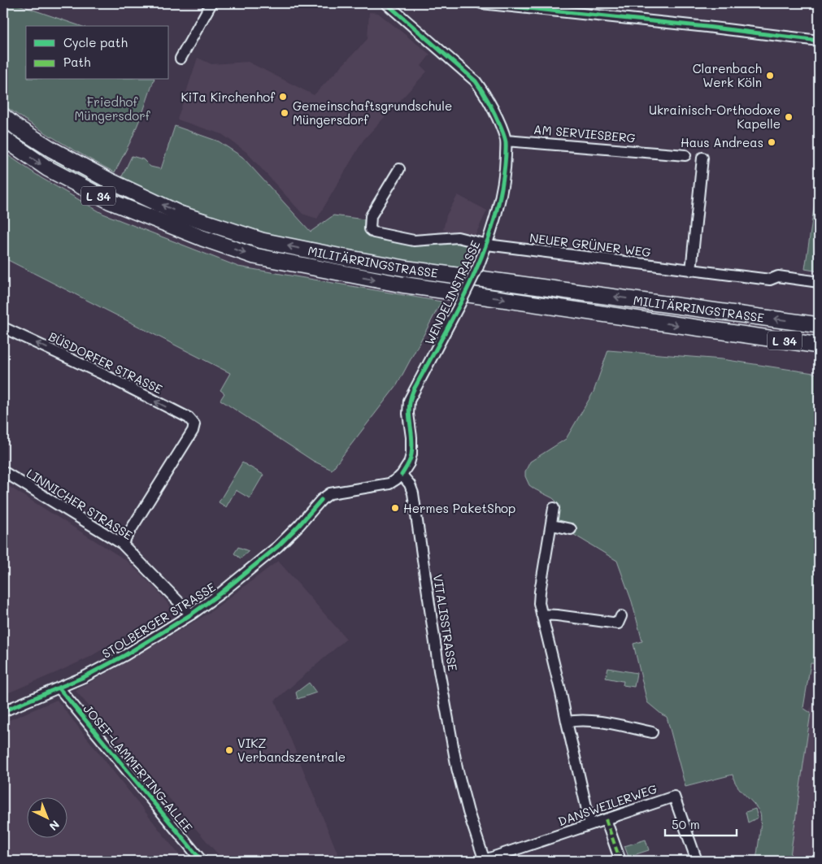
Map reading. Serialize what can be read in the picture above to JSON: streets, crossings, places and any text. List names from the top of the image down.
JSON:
{
  "streets": {
    "highway": ["L 34", "MILITÄRRINGSTRASSE"],
    "street": [
      "AM SERVIESBERG",
      "NEUER GRÜNER WEG",
      "WENDELINSTRASSE",
      "BÜSDORFER STRASSE",
      "LINNICHER STRASSE",
      "STOLBERGER STRASSE",
      "VITALISSTRASSE",
      "JOSEF-LAMMERTING-ALLEE",
      "DANSWEILERWEG"
    ]
  },
  "crossings": [
    ["AM SERVIESBERG", "WENDELINSTRASSE"],
    ["NEUER GRÜNER WEG", "WENDELINSTRASSE"],
    ["WENDELINSTRASSE", "STOLBERGER STRASSE"],
    ["WENDELINSTRASSE", "VITALISSTRASSE"],
    ["BÜSDORFER STRASSE", "LINNICHER STRASSE"],
    ["LINNICHER STRASSE", "STOLBERGER STRASSE"],
    ["STOLBERGER STRASSE", "VITALISSTRASSE"],
    ["STOLBERGER STRASSE", "JOSEF-LAMMERTING-ALLEE"],
    ["VITALISSTRASSE", "DANSWEILERWEG"]
  ],
  "parks": ["Friedhof Müngersdorf"],
  "places": [
    "Clarenbach Werk Köln",
    "KiTa Kirchenhof",
    "Gemeinschaftsgrundschule Müngersdorf",
    "Ukrainisch-Orthodoxe Kapelle",
    "Haus Andreas",
    "Hermes PaketShop",
    "VIKZ Verbandszentrale"
  ],
  "legend": ["Cycle path", "Path"],
  "scale_bar": "50 m",
  "north": "bottom right"
}
